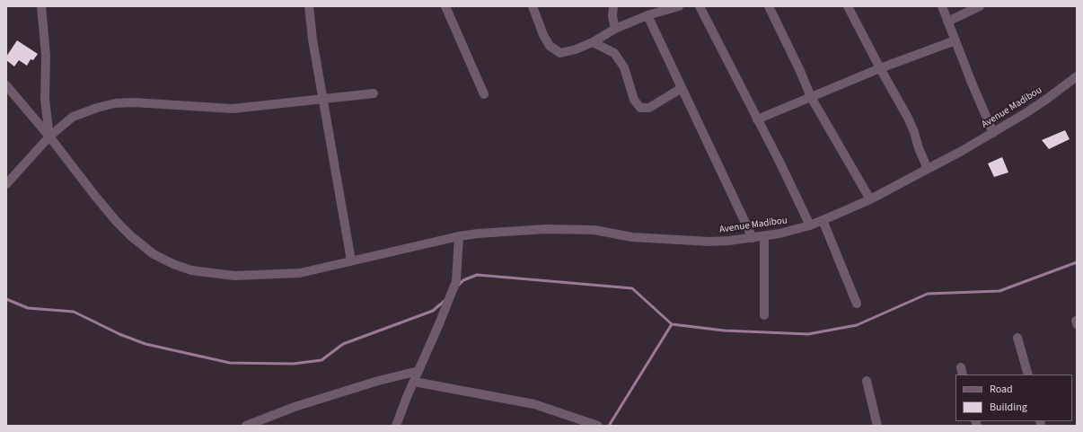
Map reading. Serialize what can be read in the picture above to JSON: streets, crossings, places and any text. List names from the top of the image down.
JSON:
{
  "streets": {
    "street": ["Avenue Madibou"]
  },
  "legend": ["Road", "Building"]
}
